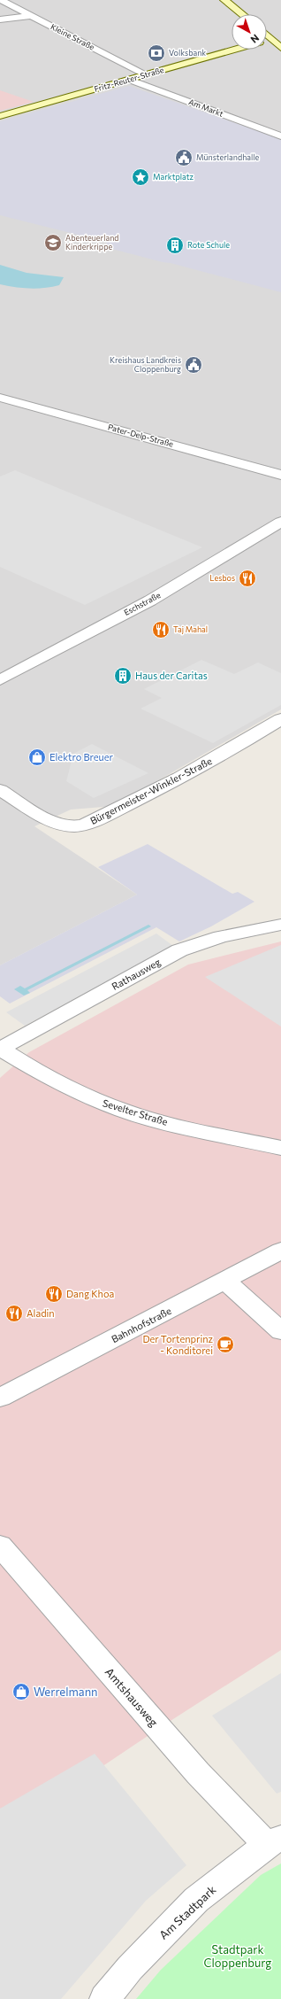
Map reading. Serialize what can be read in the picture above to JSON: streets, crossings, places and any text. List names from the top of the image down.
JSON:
{
  "streets": {
    "street": [
      "Kleine Straße",
      "Fritz-Reuter-Straße",
      "Am Markt",
      "Pater-Delp-Straße",
      "Eschstraße",
      "Bürgermeister-Winkler-Straße",
      "Rathausweg",
      "Sevelter Straße",
      "Bahnhofstraße",
      "Amtshausweg",
      "Am Stadtpark"
    ]
  },
  "crossings": [
    ["Kleine Straße", "Fritz-Reuter-Straße"],
    ["Fritz-Reuter-Straße", "Am Markt"],
    ["Rathausweg", "Sevelter Straße"],
    ["Amtshausweg", "Am Stadtpark"]
  ],
  "parks": ["Stadtpark Cloppenburg"],
  "places": {
    "bank": ["Volksbank"],
    "public building": ["Münsterlandhalle", "Kreishaus Landkreis Cloppenburg"],
    "place": ["Marktplatz"],
    "school or university": ["Abenteuerland Kinderkrippe"],
    "building": ["Rote Schule", "Haus der Caritas"],
    "restaurant": [
      "Lesbos",
      "Taj Mahal",
      "Dang Khoa",
      "Aladin"
    ],
    "shop": ["Elektro Breuer", "Werrelmann"],
    "cafe": ["Der Tortenprinz - Konditorei"]
  },
  "north": "bottom right"
}
